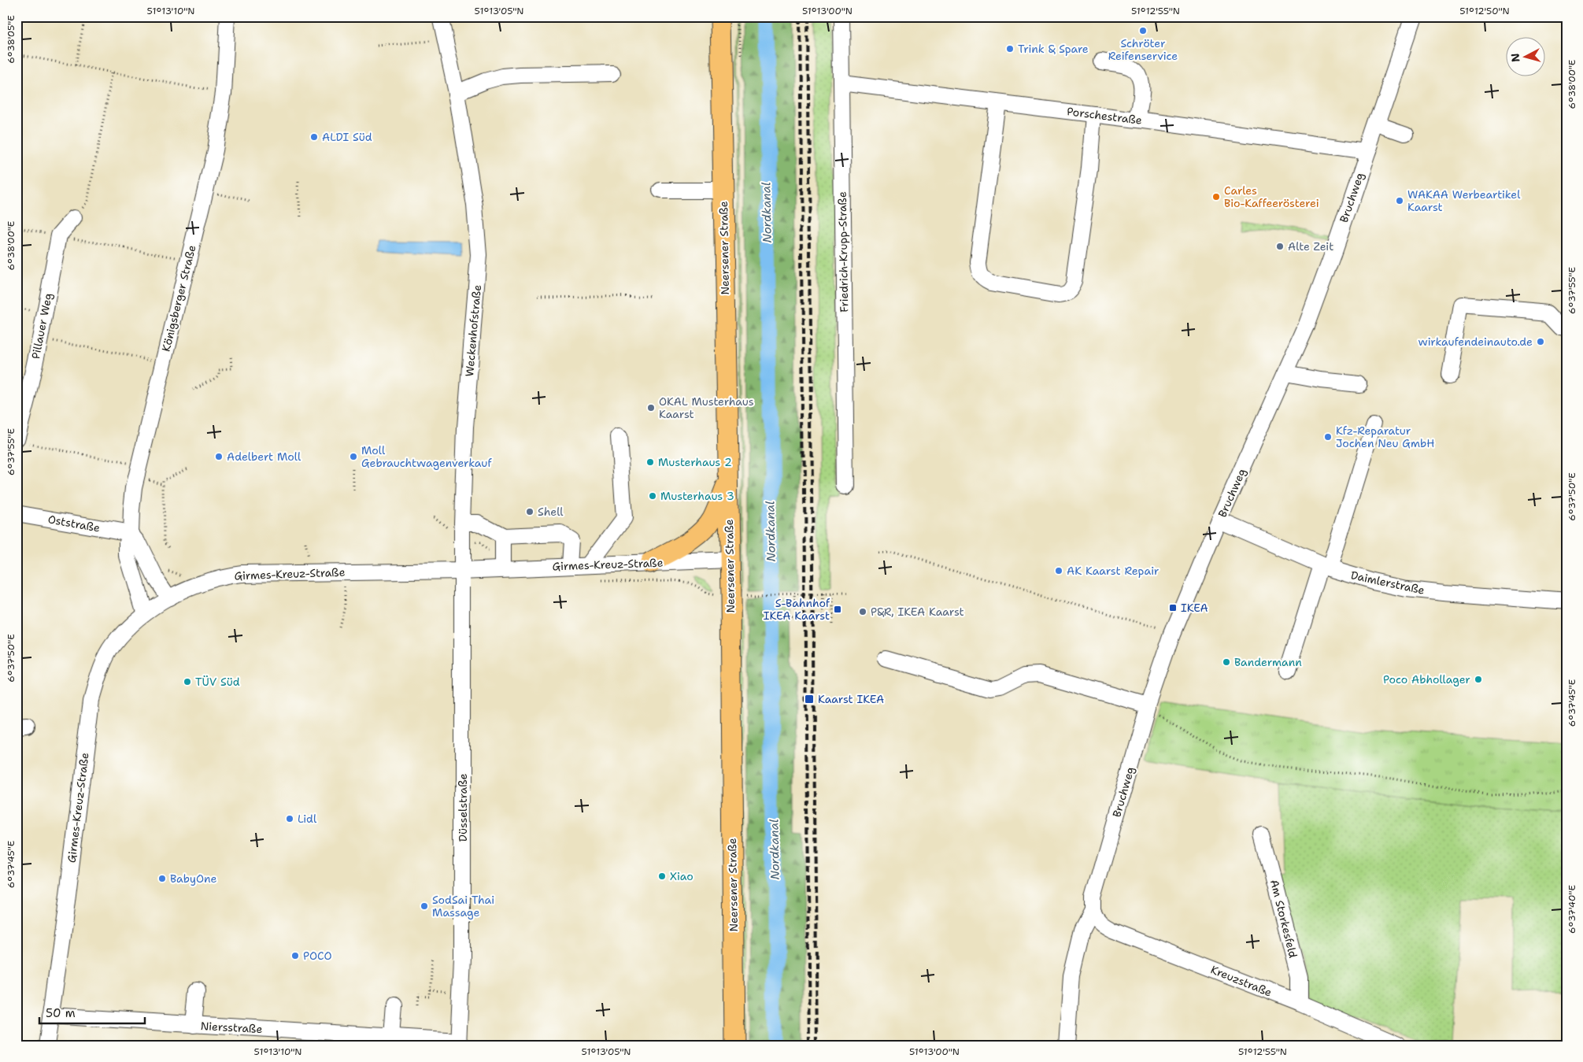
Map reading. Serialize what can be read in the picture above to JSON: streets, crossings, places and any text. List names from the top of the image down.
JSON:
{
  "streets": {
    "main road": ["Neersener Straße"],
    "street": [
      "Porschestraße",
      "Bruchweg",
      "Friedrich-Krupp-Straße",
      "Königsberger Straße",
      "Pillauer Weg",
      "Weckenhofstraße",
      "Oststraße",
      "Girmes-Kreuz-Straße",
      "Daimlerstraße",
      "Düsselstraße",
      "Am Storkesfeld",
      "Kreuzstraße",
      "Niersstraße"
    ]
  },
  "crossings": [
    ["Porschestraße", "Bruchweg"],
    ["Porschestraße", "Friedrich-Krupp-Straße"],
    ["Bruchweg", "Daimlerstraße"],
    ["Bruchweg", "Kreuzstraße"],
    ["Neersener Straße", "Girmes-Kreuz-Straße"],
    ["Königsberger Straße", "Oststraße"],
    ["Königsberger Straße", "Girmes-Kreuz-Straße"],
    ["Weckenhofstraße", "Girmes-Kreuz-Straße"],
    ["Weckenhofstraße", "Düsselstraße"],
    ["Girmes-Kreuz-Straße", "Düsselstraße"],
    ["Girmes-Kreuz-Straße", "Niersstraße"],
    ["Düsselstraße", "Niersstraße"],
    ["Am Storkesfeld", "Kreuzstraße"]
  ],
  "water": ["Nordkanal"],
  "places": {
    "other": [
      "Schröter Reifenservice",
      "Trink & Spare",
      "ALDI Süd",
      "Carles Bio-Kaffeerösterei",
      "WAKAA Werbeartikel Kaarst",
      "Alte Zeit",
      "wirkaufendeinauto.de",
      "OKAL Musterhaus Kaarst",
      "Kfz-Reparatur Jochen Neu GmbH",
      "Adelbert Moll",
      "Moll Gebrauchtwagenverkauf",
      "Musterhaus 2",
      "Musterhaus 3",
      "Shell",
      "AK Kaarst Repair",
      "P&R, IKEA Kaarst",
      "Bandermann",
      "Poco Abhollager",
      "TÜV Süd",
      "Lidl",
      "Xiao",
      "BabyOne",
      "SodSai Thai Massage",
      "POCO"
    ],
    "transit": ["IKEA", "S-Bahnhof IKEA Kaarst", "Kaarst IKEA"]
  },
  "scale_bar": "50 m",
  "north": "left",
  "coordinates": [
    "51°13'10\"N",
    "51°13'05\"N",
    "51°13'00\"N",
    "51°12'55\"N",
    "51°12'50\"N",
    "6°38'05\"E",
    "6°38'00\"E",
    "6°37'55\"E",
    "6°37'50\"E",
    "6°37'45\"E",
    "6°37'40\"E"
  ]
}
